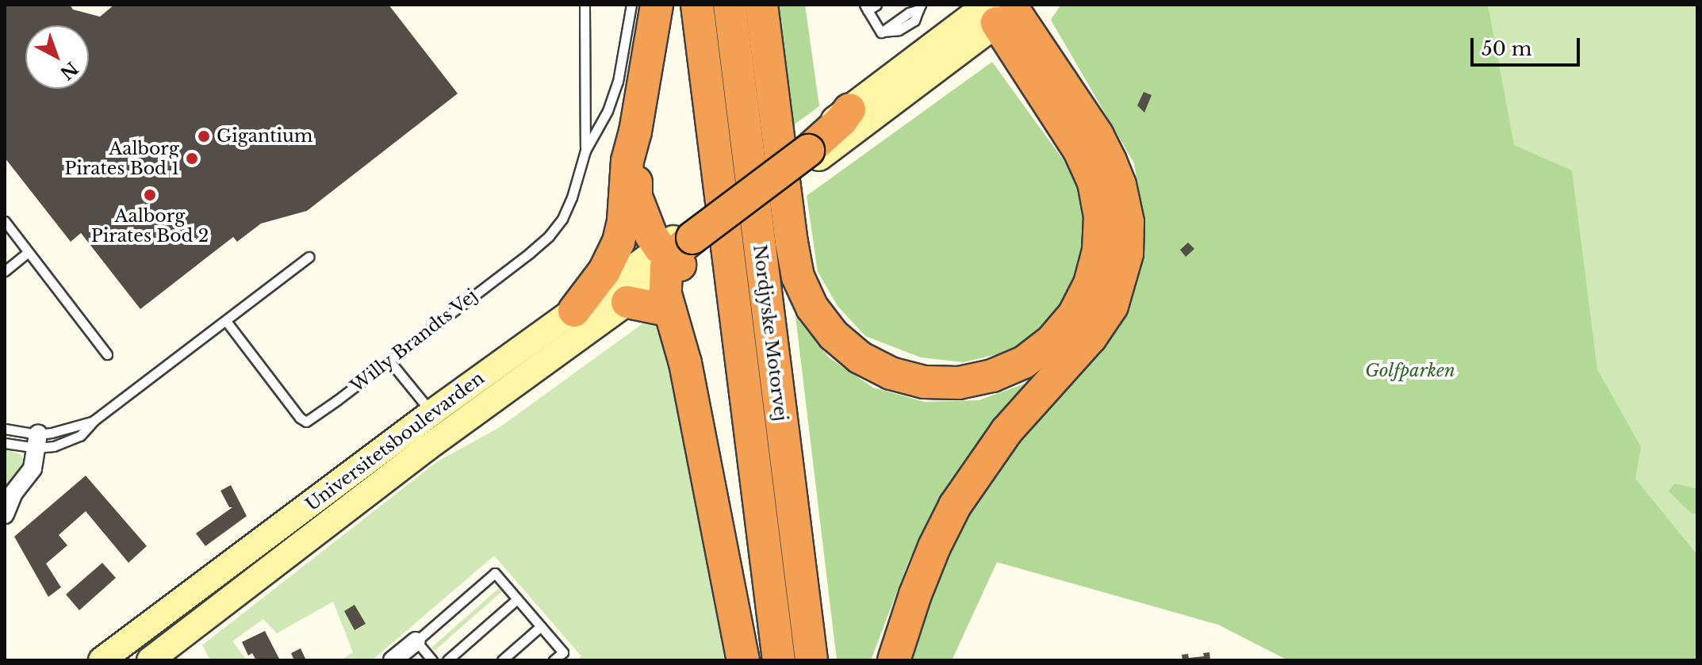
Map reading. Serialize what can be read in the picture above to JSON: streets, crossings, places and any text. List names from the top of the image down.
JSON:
{
  "streets": {
    "highway": ["Nordjyske Motorvej"],
    "main road": ["Universitetsboulevarden"],
    "lane": ["Willy Brandts Vej"]
  },
  "parks": ["Golfparken"],
  "places": ["Gigantium", "Aalborg Pirates Bod 1", "Aalborg Pirates Bod 2"],
  "scale_bar": "50 m",
  "north": "bottom right"
}
